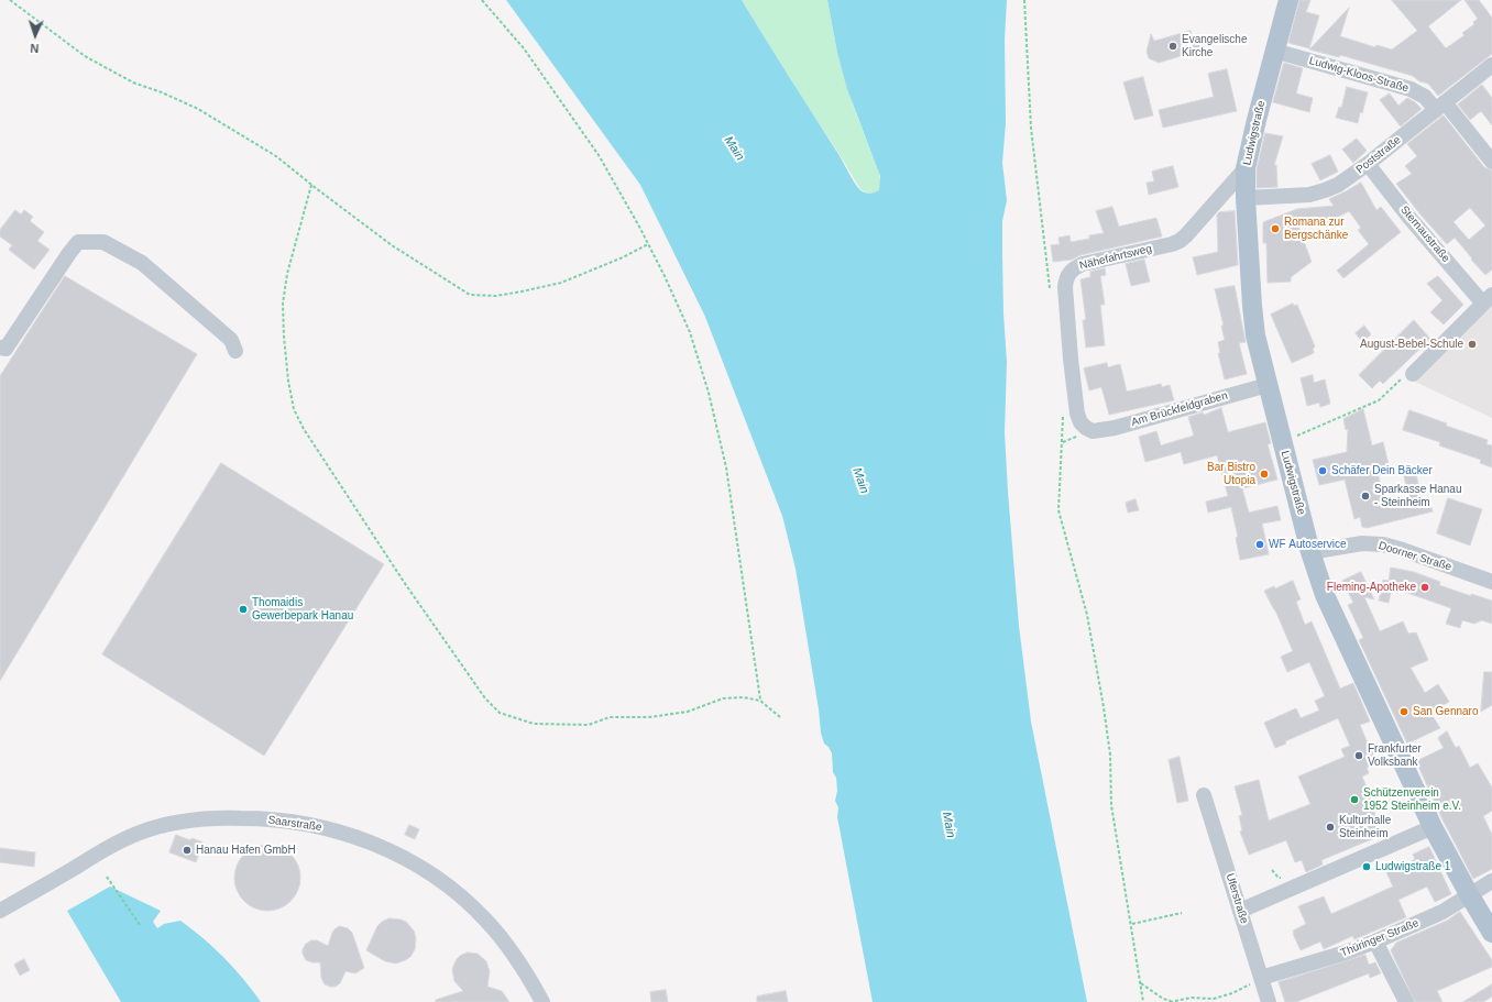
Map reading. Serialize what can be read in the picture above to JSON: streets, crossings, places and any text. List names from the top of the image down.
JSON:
{
  "streets": {
    "main road": ["Ludwigstraße"],
    "street": [
      "Ludwig-Kloos-Straße",
      "Poststraße",
      "Sternaustraße",
      "Nähefahrtsweg",
      "Am Brückfeldgraben",
      "Doorner Straße",
      "Saarstraße",
      "Uferstraße",
      "Thüringer Straße"
    ]
  },
  "crossings": [
    ["Ludwig-Kloos-Straße", "Ludwigstraße"],
    ["Ludwig-Kloos-Straße", "Poststraße"],
    ["Ludwigstraße", "Poststraße"],
    ["Ludwigstraße", "Nähefahrtsweg"],
    ["Ludwigstraße", "Am Brückfeldgraben"],
    ["Ludwigstraße", "Doorner Straße"],
    ["Ludwigstraße", "Thüringer Straße"],
    ["Poststraße", "Sternaustraße"],
    ["Nähefahrtsweg", "Am Brückfeldgraben"],
    ["Uferstraße", "Thüringer Straße"]
  ],
  "water": ["Main"],
  "places": [
    "Evangelische Kirche",
    "Romana zur Bergschänke",
    "August-Bebel-Schule",
    "Schäfer Dein Bäcker",
    "Bar Bistro Utopia",
    "Sparkasse Hanau - Steinheim",
    "WF Autoservice",
    "Fleming-Apotheke",
    "Thomaidis Gewerbepark Hanau",
    "San Gennaro",
    "Frankfurter Volksbank",
    "Schützenverein 1952 Steinheim e.V.",
    "Kulturhalle Steinheim",
    "Hanau Hafen GmbH",
    "Ludwigstraße 1"
  ],
  "north": "bottom"
}
